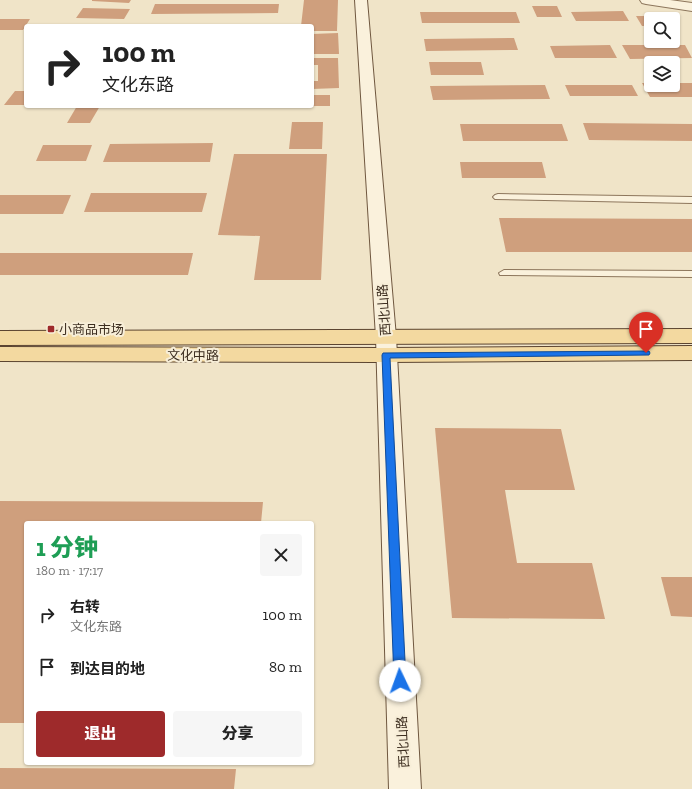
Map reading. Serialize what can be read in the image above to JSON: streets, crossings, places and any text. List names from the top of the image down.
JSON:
{
  "streets": {
    "main road": ["西北山路", "文化中路"]
  },
  "crossings": [
    ["西北山路", "文化中路"]
  ],
  "places": {
    "transit": ["小商品市场"]
  },
  "page": {
    "turn": ["100 m", "文化东路"],
    "heading": ["1 分钟", "180 m · 17:17"],
    "list": [
      {
        "name": "右转",
        "note": "文化东路",
        "value": "100 m"
      },
      {
        "name": "到达目的地",
        "value": "80 m"
      }
    ],
    "buttons": ["退出", "分享"]
  }
}
